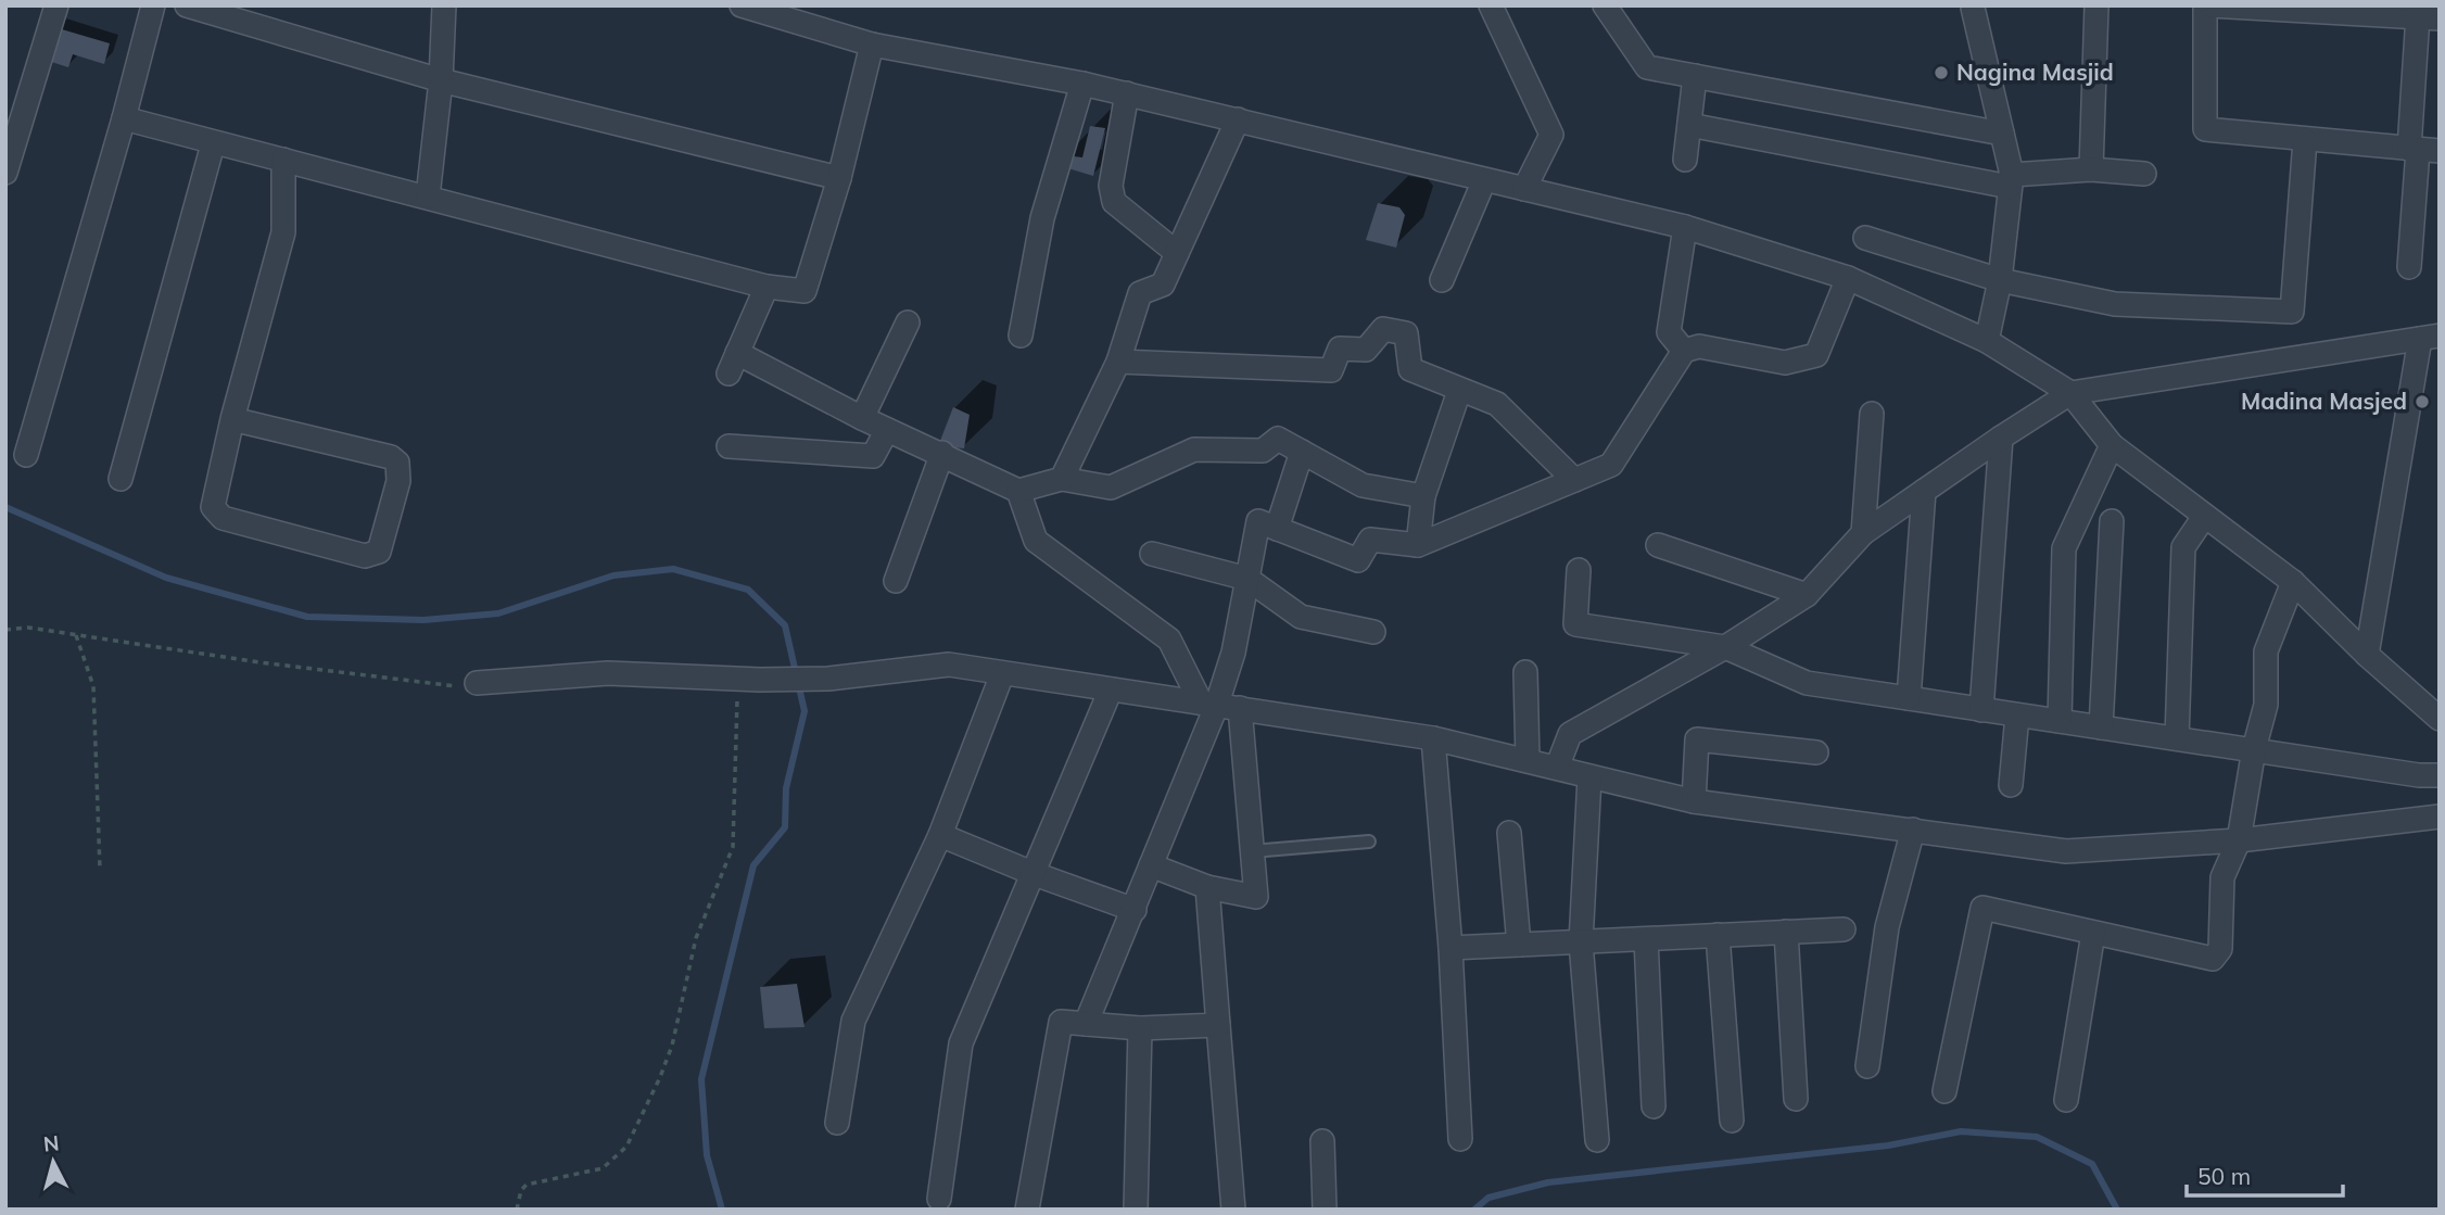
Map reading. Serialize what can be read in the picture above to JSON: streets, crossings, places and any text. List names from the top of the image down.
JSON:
{
  "places": ["Nagina Masjid", "Madina Masjed"],
  "scale_bar": "50 m",
  "north": "top"
}
